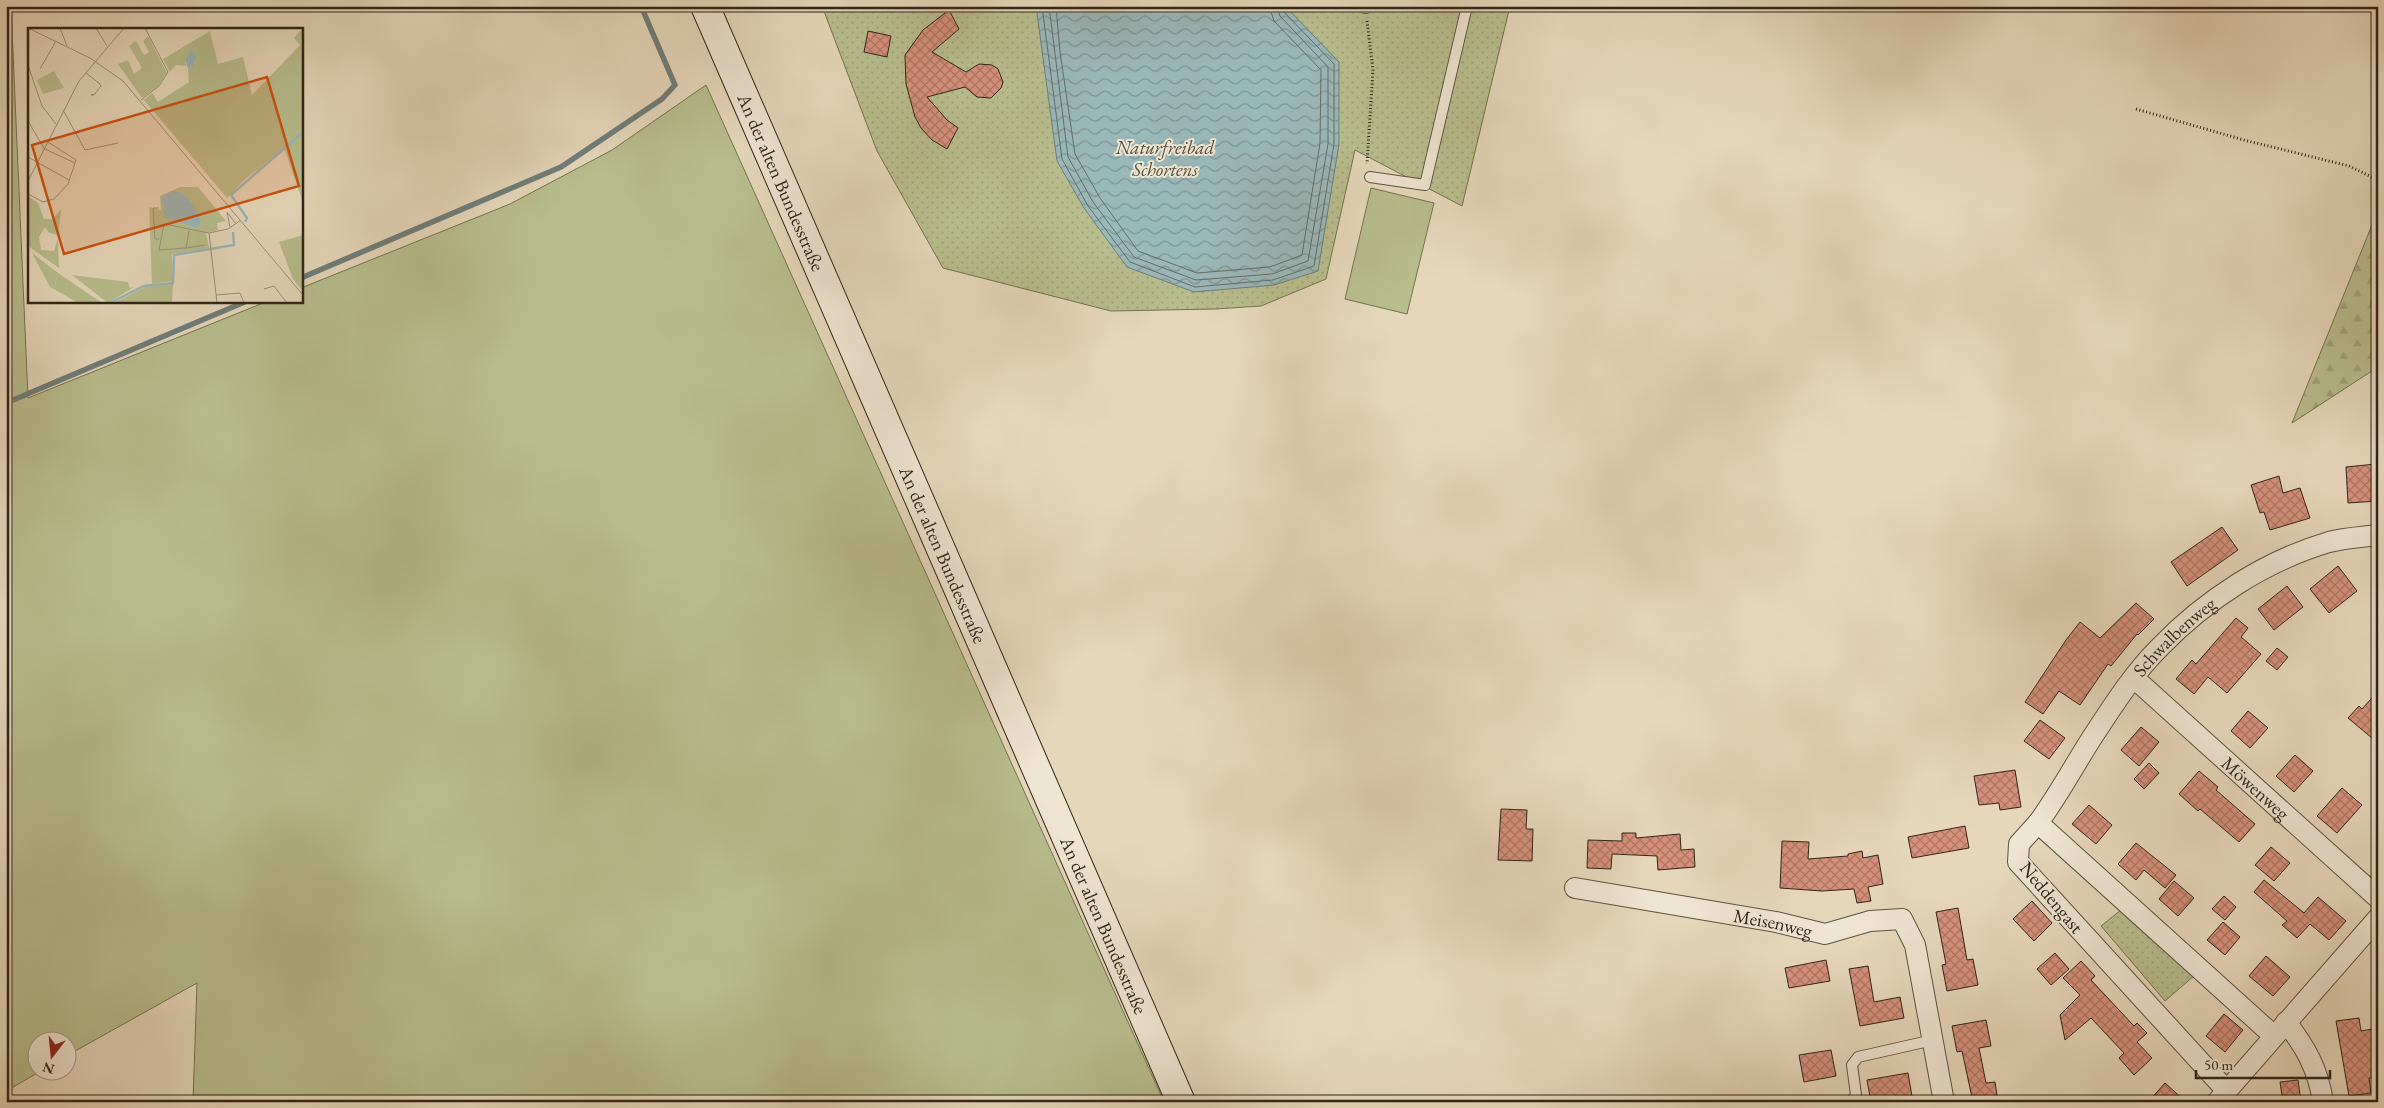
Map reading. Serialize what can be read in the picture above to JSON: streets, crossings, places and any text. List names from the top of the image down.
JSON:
{
  "streets": {
    "street": [
      "An der alten Bundesstraße",
      "Schwalbenweg",
      "Möwenweg",
      "Neddengast",
      "Meisenweg"
    ]
  },
  "crossings": [
    ["Schwalbenweg", "Möwenweg"],
    ["Schwalbenweg", "Neddengast"]
  ],
  "parks": ["Naturfreibad Schortens"],
  "scale_bar": "50 m",
  "north": "bottom"
}
